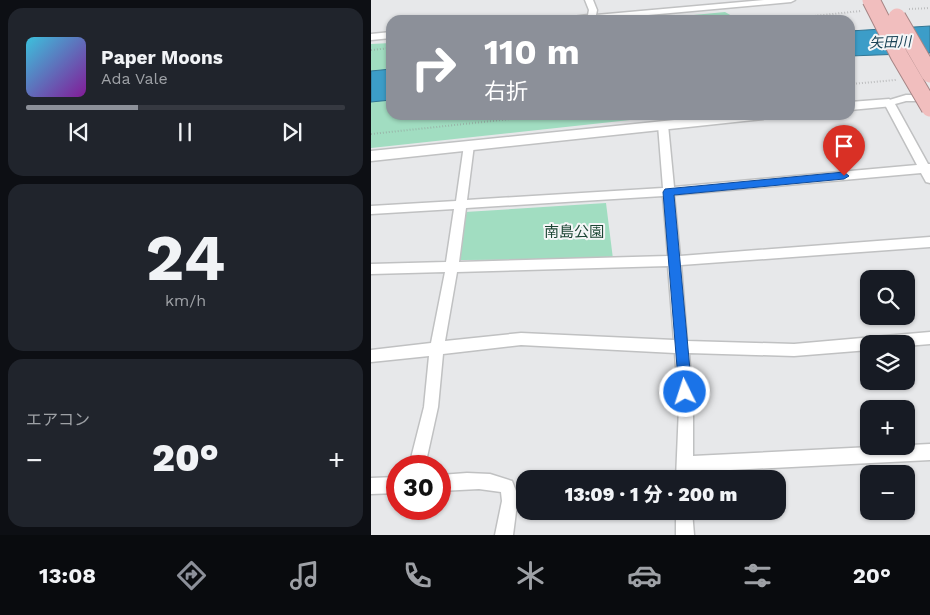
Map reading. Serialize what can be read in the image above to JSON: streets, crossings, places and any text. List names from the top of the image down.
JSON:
{
  "water": ["矢田川"],
  "parks": ["南島公園"],
  "page": {
    "turn": ["110 m", "右折"],
    "song": ["Paper Moons", "Ada Vale"],
    "tile": [
      ["24", "km/h"],
      "エアコン"
    ],
    "map_buttons": ["+", "−"],
    "heat": ["−", "20°", "+"],
    "limit": "30",
    "trip": "13:09 · 1 分 · 200 m",
    "tabs": ["13:08", "20°"]
  }
}
